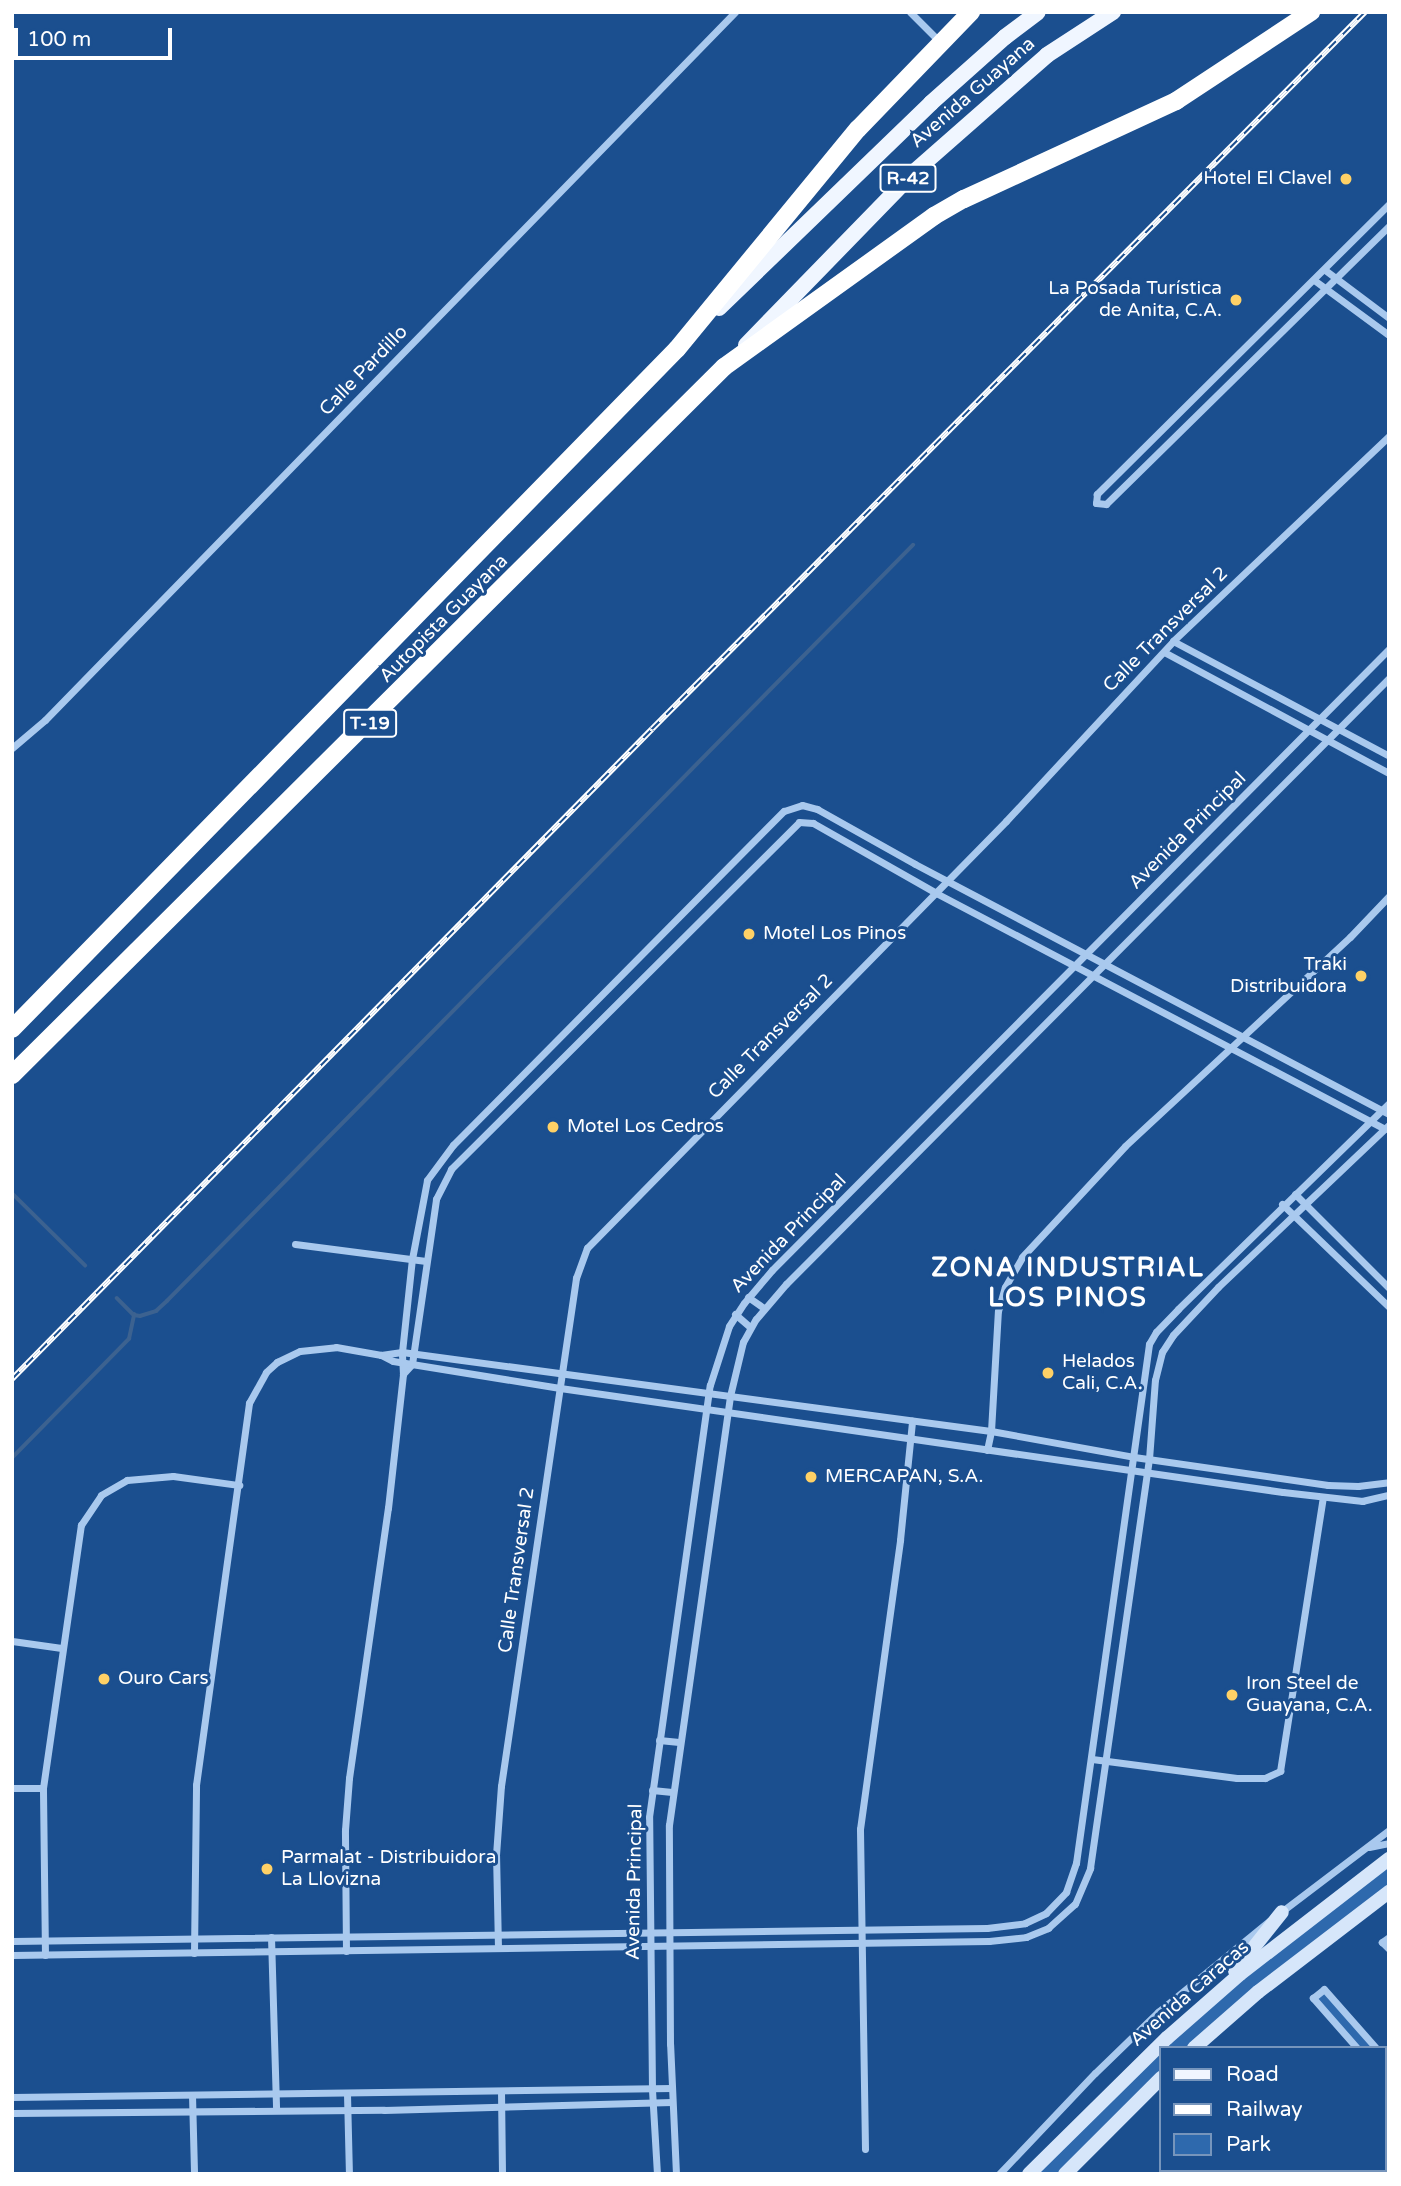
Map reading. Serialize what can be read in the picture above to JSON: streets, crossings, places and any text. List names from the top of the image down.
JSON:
{
  "streets": {
    "highway": ["Autopista Guayana", "T-19"],
    "main road": ["Avenida Guayana", "R-42"],
    "street": [
      "Calle Pardillo",
      "Calle Transversal 2",
      "Avenida Principal",
      "Avenida Caracas"
    ]
  },
  "crossings": [
    ["Avenida Guayana", "Autopista Guayana"]
  ],
  "districts": ["ZONA INDUSTRIAL LOS PINOS"],
  "places": [
    "Hotel El Clavel",
    "La Posada Turística de Anita, C.A.",
    "Motel Los Pinos",
    "Traki Distribuidora",
    "Motel Los Cedros",
    "Helados Cali, C.A.",
    "MERCAPAN, S.A.",
    "Ouro Cars",
    "Iron Steel de Guayana, C.A.",
    "Parmalat - Distribuidora La Llovizna"
  ],
  "legend": ["Road", "Railway", "Park"],
  "scale_bar": "100 m"
}
